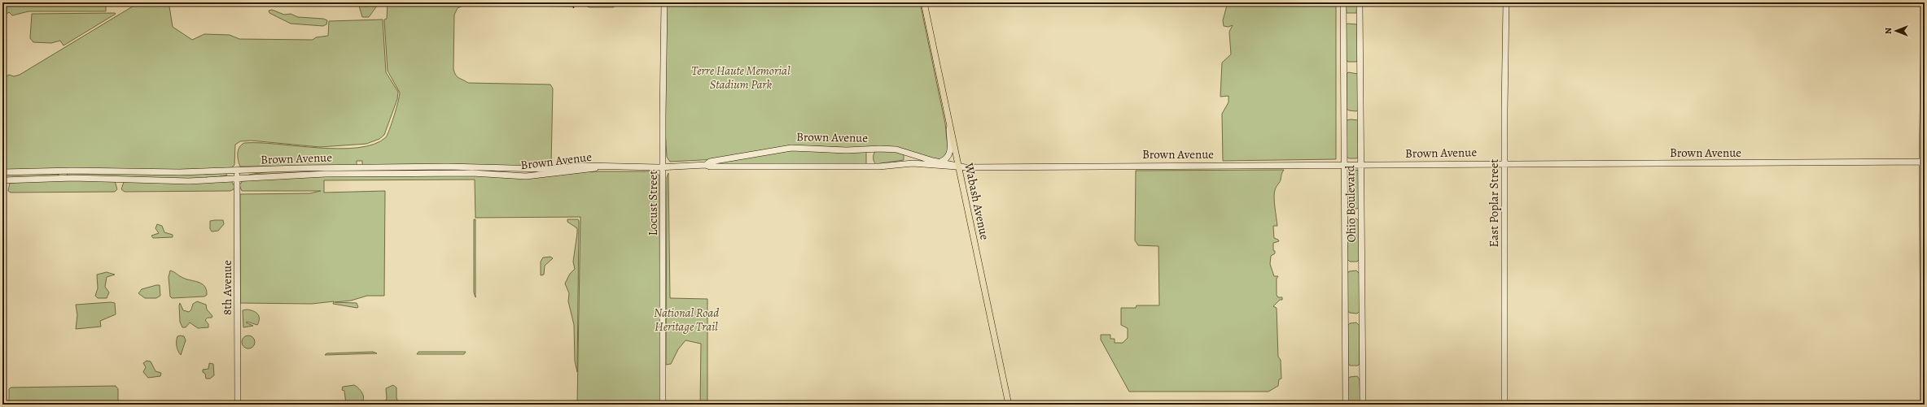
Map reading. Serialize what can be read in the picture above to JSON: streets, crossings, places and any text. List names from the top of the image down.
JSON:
{
  "streets": {
    "main road": ["Wabash Avenue"],
    "street": [
      "Brown Avenue",
      "Locust Street",
      "East Poplar Street",
      "Ohio Boulevard",
      "8th Avenue"
    ]
  },
  "crossings": [
    ["Brown Avenue", "Wabash Avenue"],
    ["Brown Avenue", "Locust Street"],
    ["Brown Avenue", "East Poplar Street"],
    ["Brown Avenue", "Ohio Boulevard"],
    ["Brown Avenue", "8th Avenue"]
  ],
  "parks": ["Terre Haute Memorial Stadium Park", "National Road Heritage Trail"],
  "north": "left"
}
